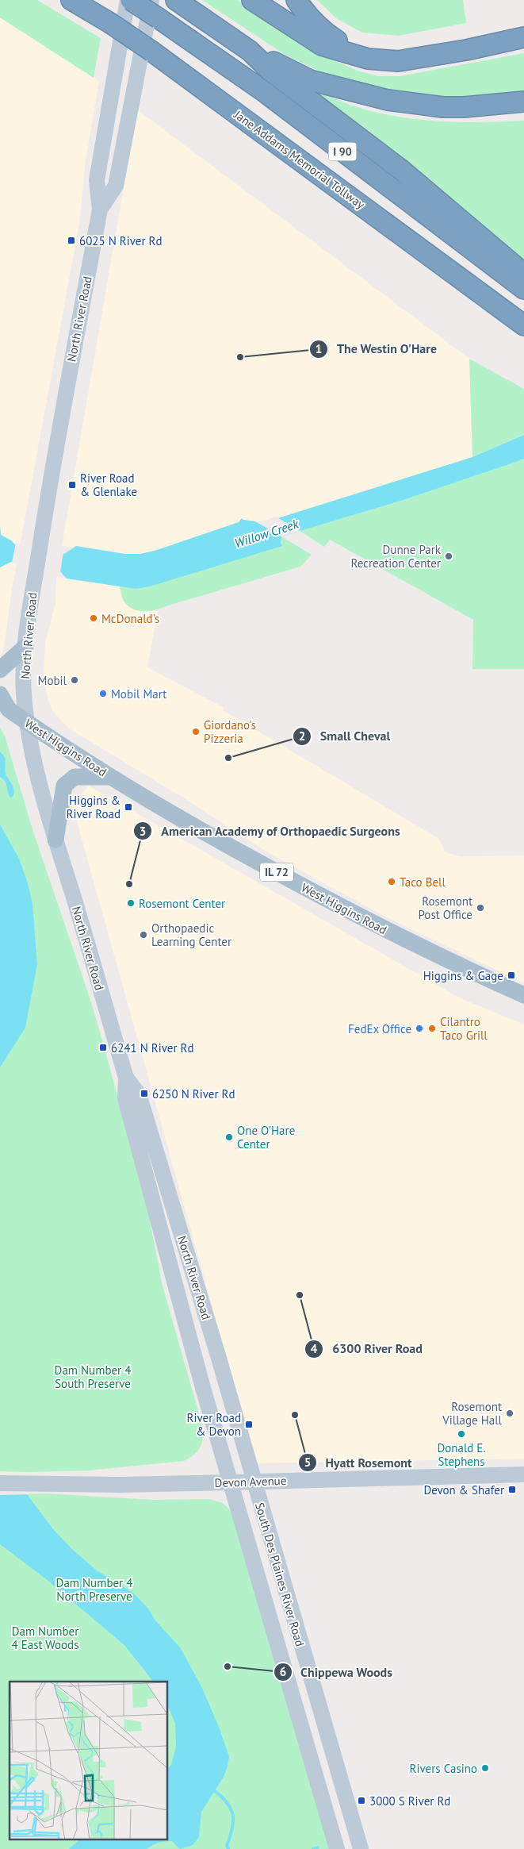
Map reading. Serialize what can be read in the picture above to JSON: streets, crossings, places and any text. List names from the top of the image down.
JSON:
{
  "streets": {
    "highway": ["I 90", "Jane Addams Memorial Tollway"],
    "main road": [
      "North River Road",
      "West Higgins Road",
      "IL 72",
      "Devon Avenue",
      "South Des Plaines River Road"
    ]
  },
  "crossings": [
    ["I 90", "North River Road"],
    ["North River Road", "West Higgins Road"],
    ["North River Road", "Devon Avenue"],
    ["North River Road", "South Des Plaines River Road"],
    ["Devon Avenue", "South Des Plaines River Road"]
  ],
  "water": ["Willow Creek"],
  "parks": ["Dam Number 4 South Preserve", "Dam Number 4 North Preserve", "Dam Number 4 East Woods"],
  "places": {
    "transit": [
      "6025 N River Rd",
      "River Road & Glenlake",
      "Higgins & River Road",
      "Higgins & Gage",
      "6241 N River Rd",
      "6250 N River Rd",
      "River Road & Devon",
      "Devon & Shafer",
      "3000 S River Rd"
    ],
    "other": [
      "The Westin O'Hare",
      "Dunne Park Recreation Center",
      "McDonald's",
      "Mobil",
      "Mobil Mart",
      "Giordano's Pizzeria",
      "Small Cheval",
      "Taco Bell",
      "American Academy of Orthopaedic Surgeons",
      "Rosemont Center",
      "Rosemont Post Office",
      "Orthopaedic Learning Center",
      "FedEx Office",
      "Cilantro Taco Grill",
      "One O'Hare Center",
      "6300 River Road",
      "Rosemont Village Hall",
      "Hyatt Rosemont",
      "Donald E. Stephens",
      "Chippewa Woods",
      "Rivers Casino"
    ]
  }
}
